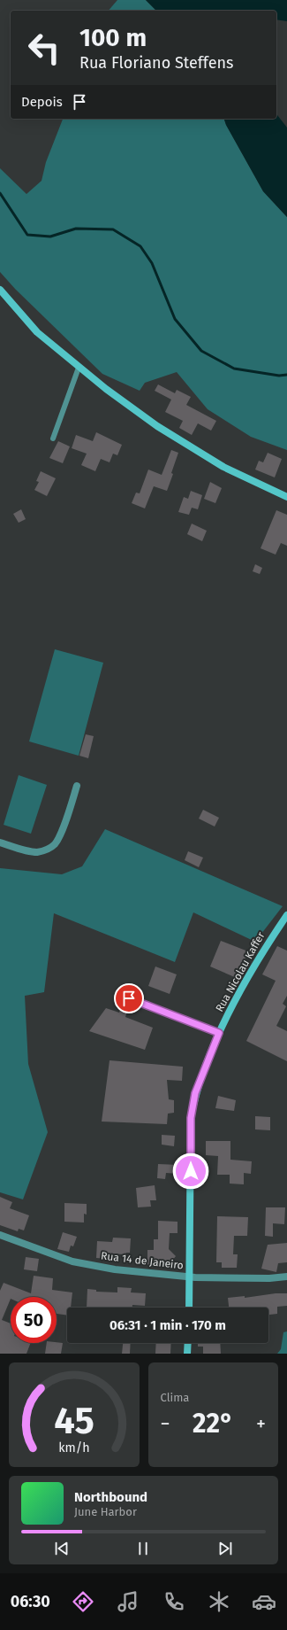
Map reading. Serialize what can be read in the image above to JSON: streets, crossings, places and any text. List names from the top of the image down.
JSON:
{
  "streets": {
    "main road": ["Rua Nicolau Kaffer"],
    "street": ["Rua 14 de Janeiro"]
  },
  "crossings": [
    ["Rua Nicolau Kaffer", "Rua 14 de Janeiro"]
  ],
  "page": {
    "turn": ["100 m", "Rua Floriano Steffens"],
    "then": "Depois",
    "limit": "50",
    "trip": "06:31 · 1 min · 170 m",
    "tile": "Clima",
    "heat": ["−", "22°", "+"],
    "song": ["Northbound", "June Harbor"],
    "tabs": "06:30",
    "gauge": ["45", "km/h"]
  }
}
